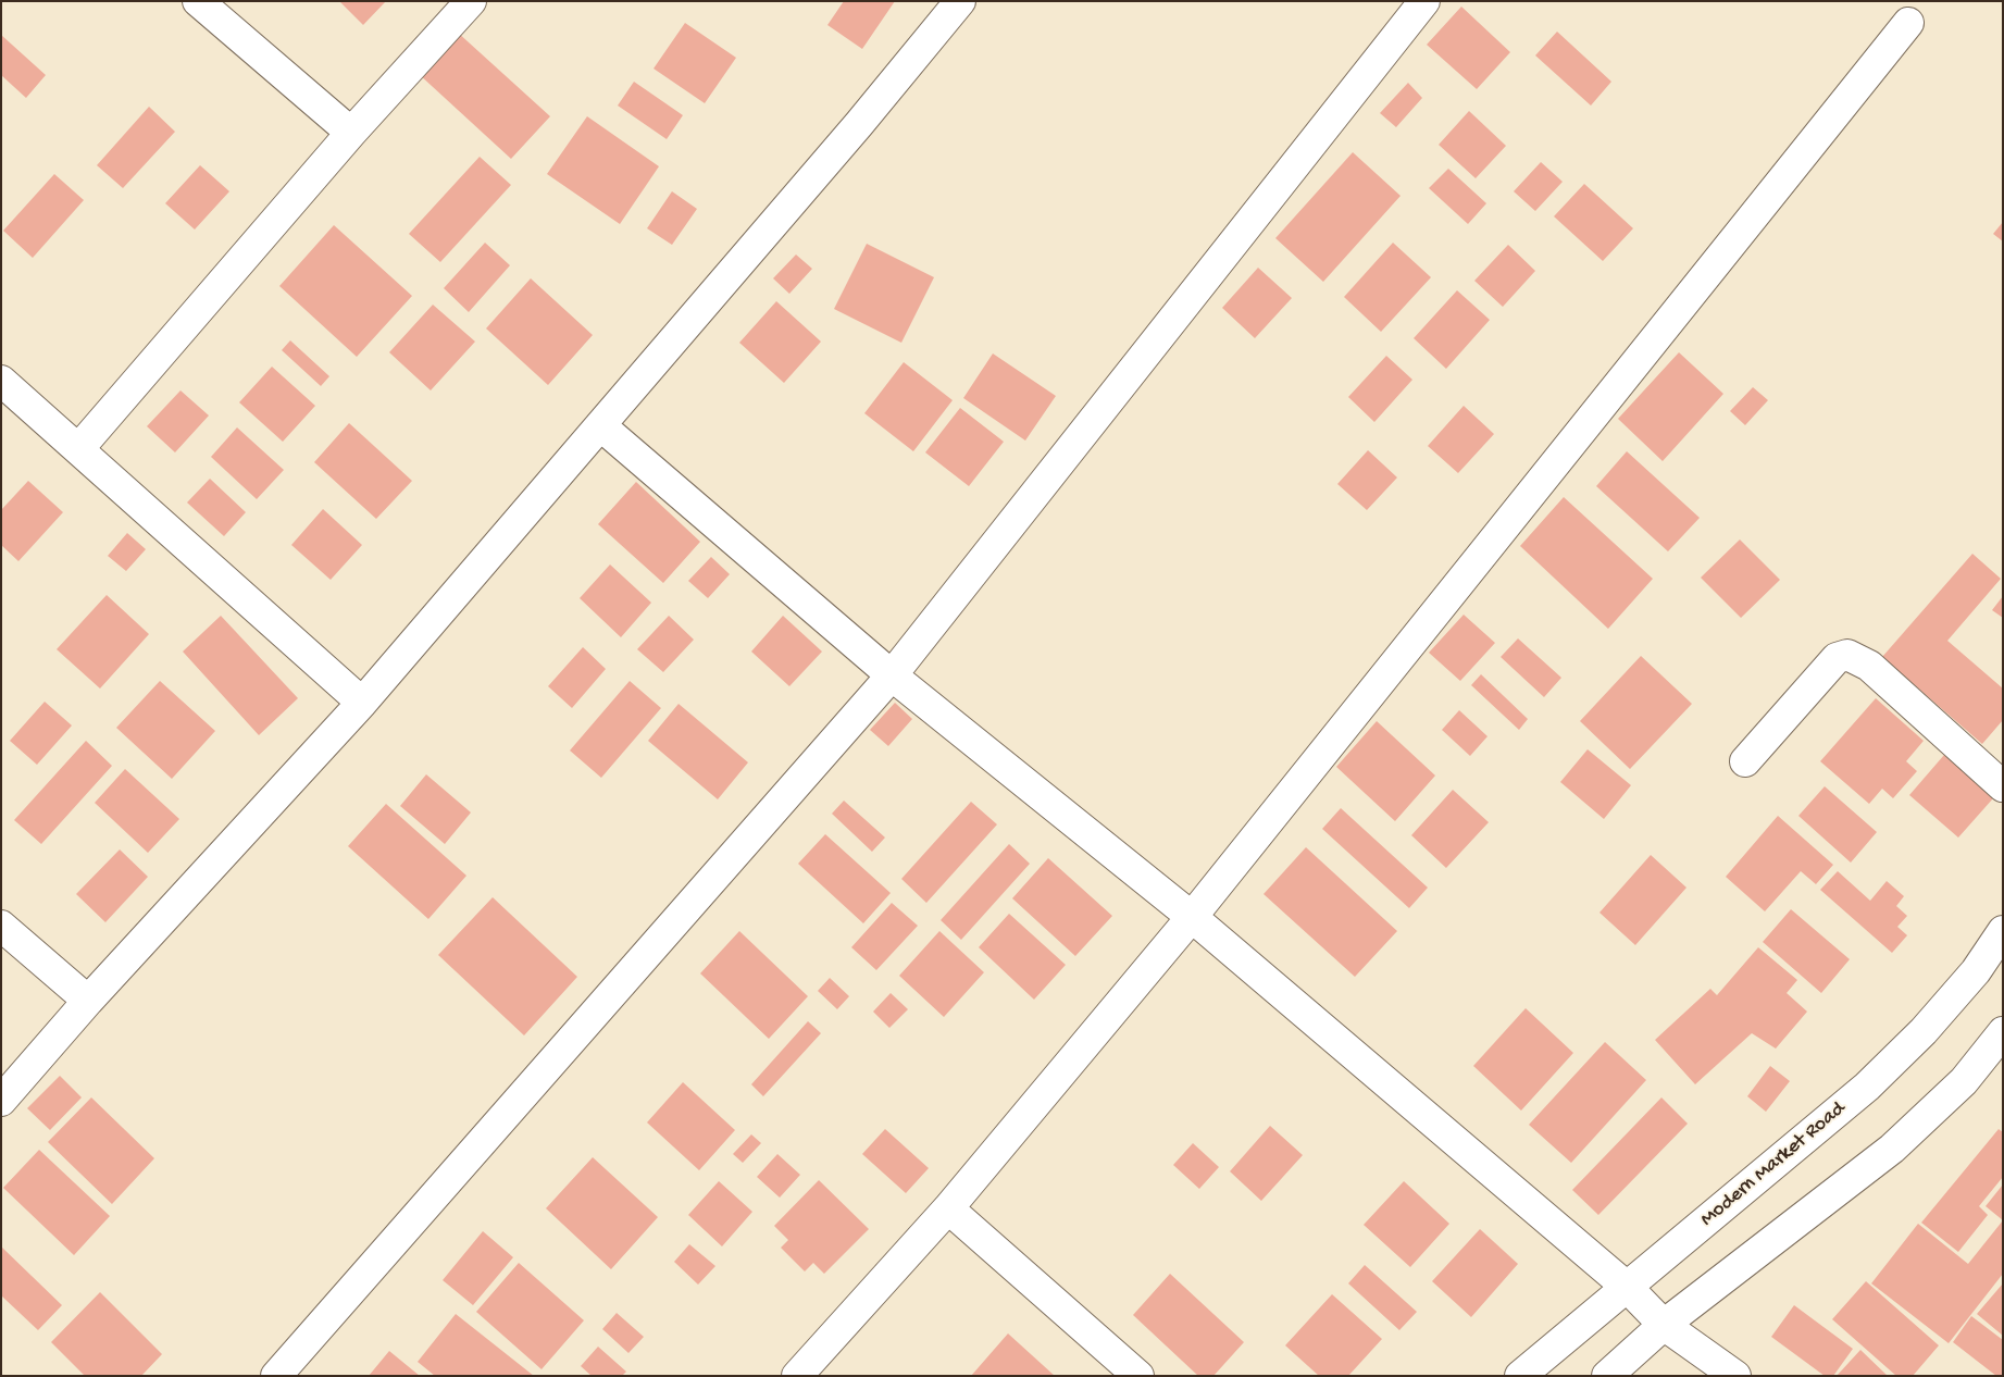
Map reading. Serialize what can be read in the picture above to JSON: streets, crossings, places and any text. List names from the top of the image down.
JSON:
{
  "streets": {
    "street": ["Modern Market Road"]
  }
}
